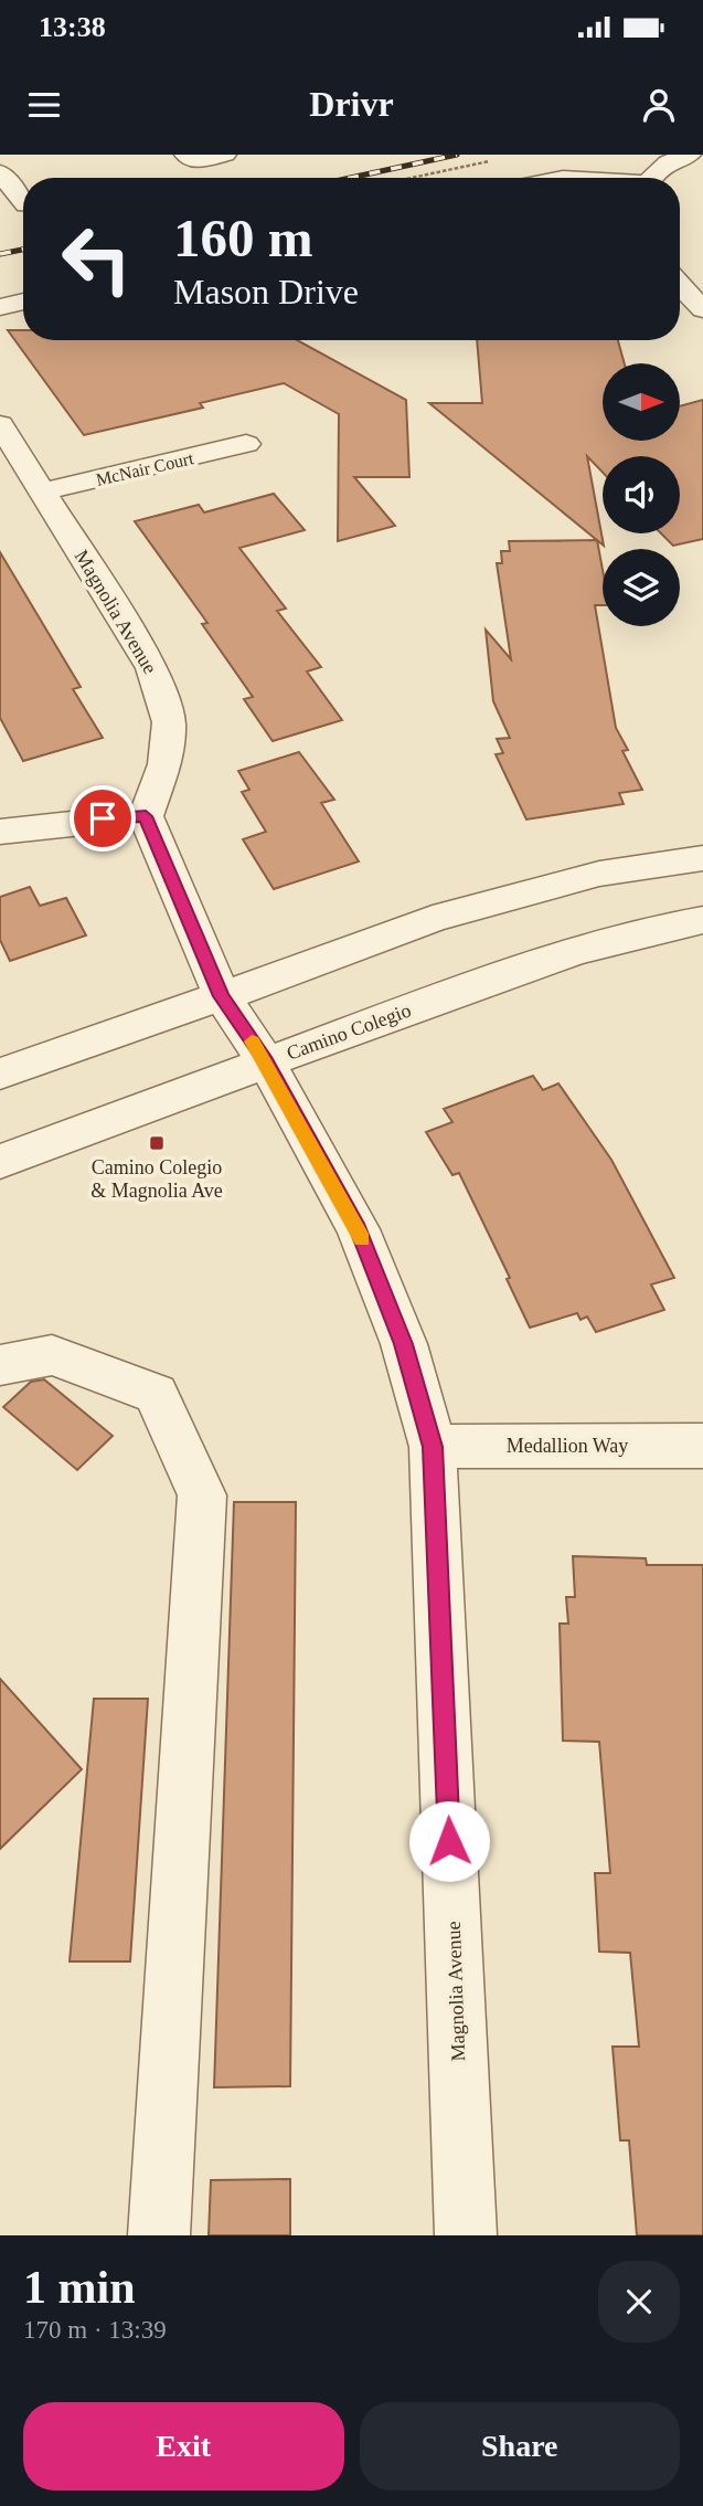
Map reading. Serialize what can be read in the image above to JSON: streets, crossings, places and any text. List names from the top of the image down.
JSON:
{
  "streets": {
    "street": [
      "McNair Court",
      "Magnolia Avenue",
      "Camino Colegio",
      "Medallion Way"
    ]
  },
  "crossings": [
    ["McNair Court", "Magnolia Avenue"],
    ["Magnolia Avenue", "Camino Colegio"],
    ["Magnolia Avenue", "Medallion Way"]
  ],
  "places": {
    "transit": ["Camino Colegio & Magnolia Ave"]
  },
  "north": "right",
  "page": {
    "status": "13:38",
    "header": "Drivr",
    "turn": ["160 m", "Mason Drive"],
    "heading": ["1 min", "170 m · 13:39"],
    "buttons": ["Exit", "Share"]
  }
}
